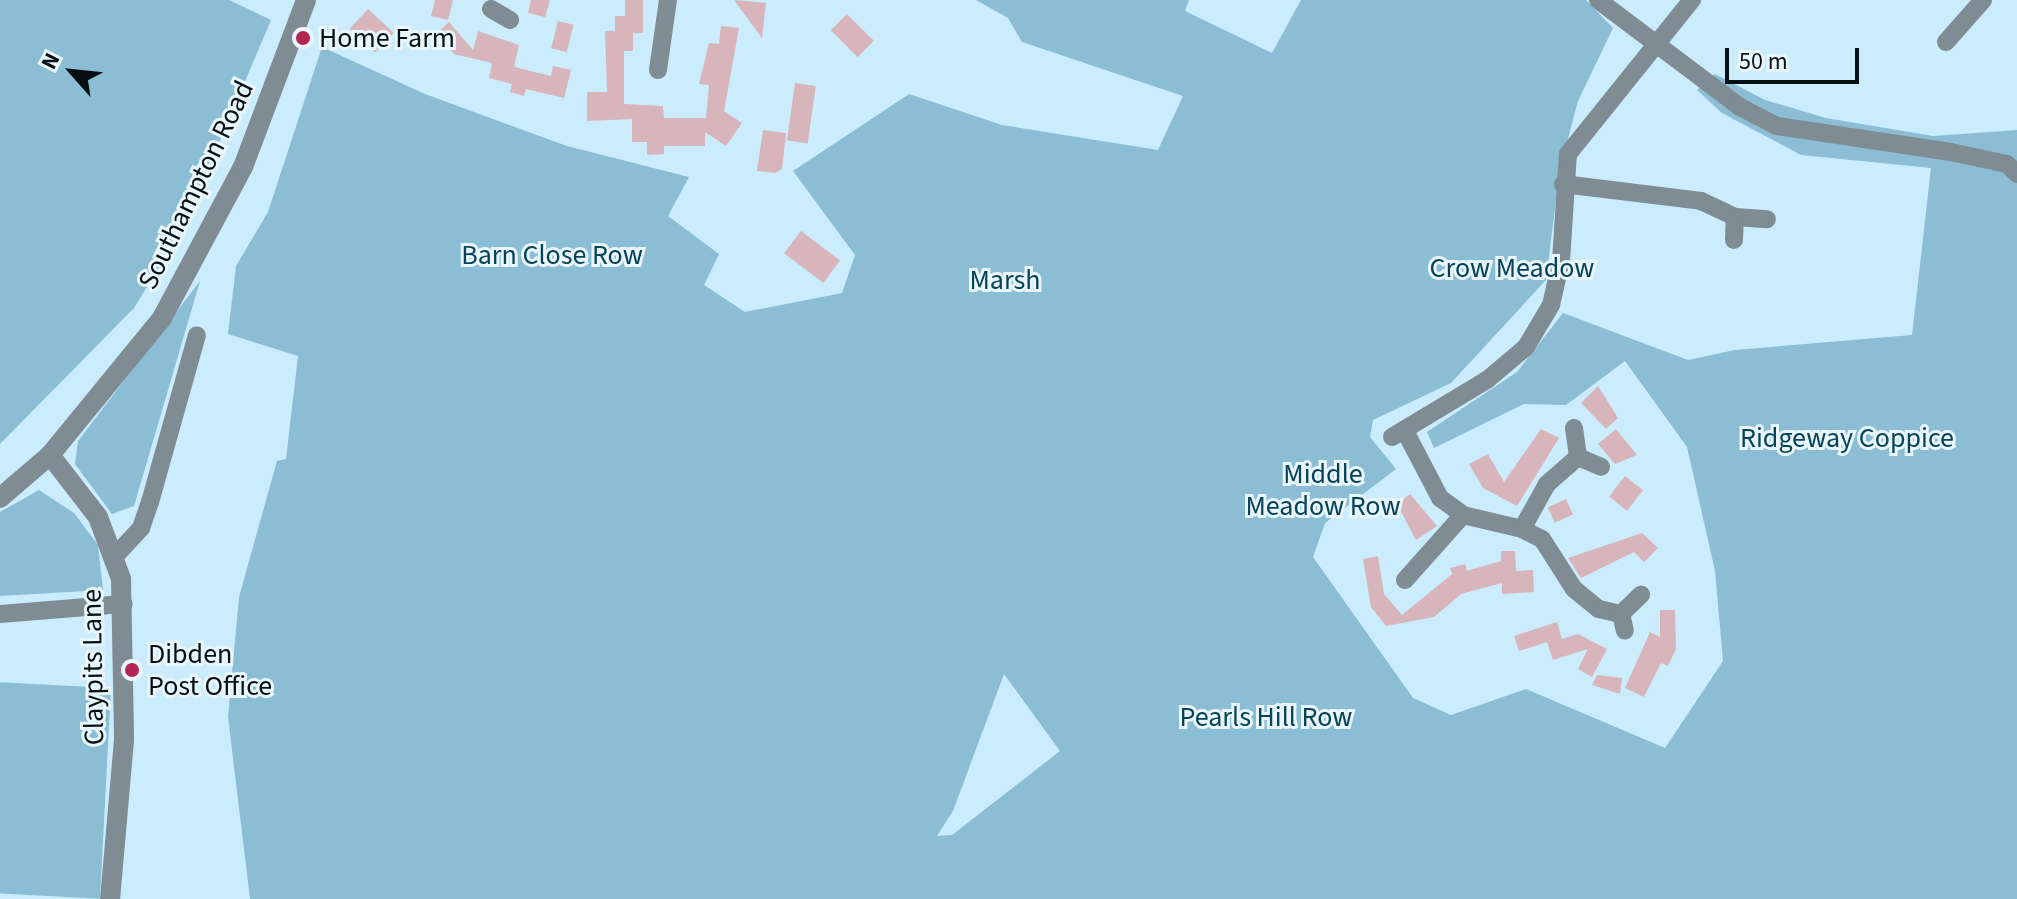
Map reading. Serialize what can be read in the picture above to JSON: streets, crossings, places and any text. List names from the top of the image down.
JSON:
{
  "streets": {
    "street": ["Southampton Road", "Claypits Lane"]
  },
  "crossings": [
    ["Southampton Road", "Claypits Lane"]
  ],
  "parks": [
    "Barn Close Row",
    "Crow Meadow",
    "Marsh",
    "Ridgeway Coppice",
    "Middle Meadow Row",
    "Pearls Hill Row"
  ],
  "places": ["Home Farm", "Dibden Post Office"],
  "scale_bar": "50 m",
  "north": "top left"
}
